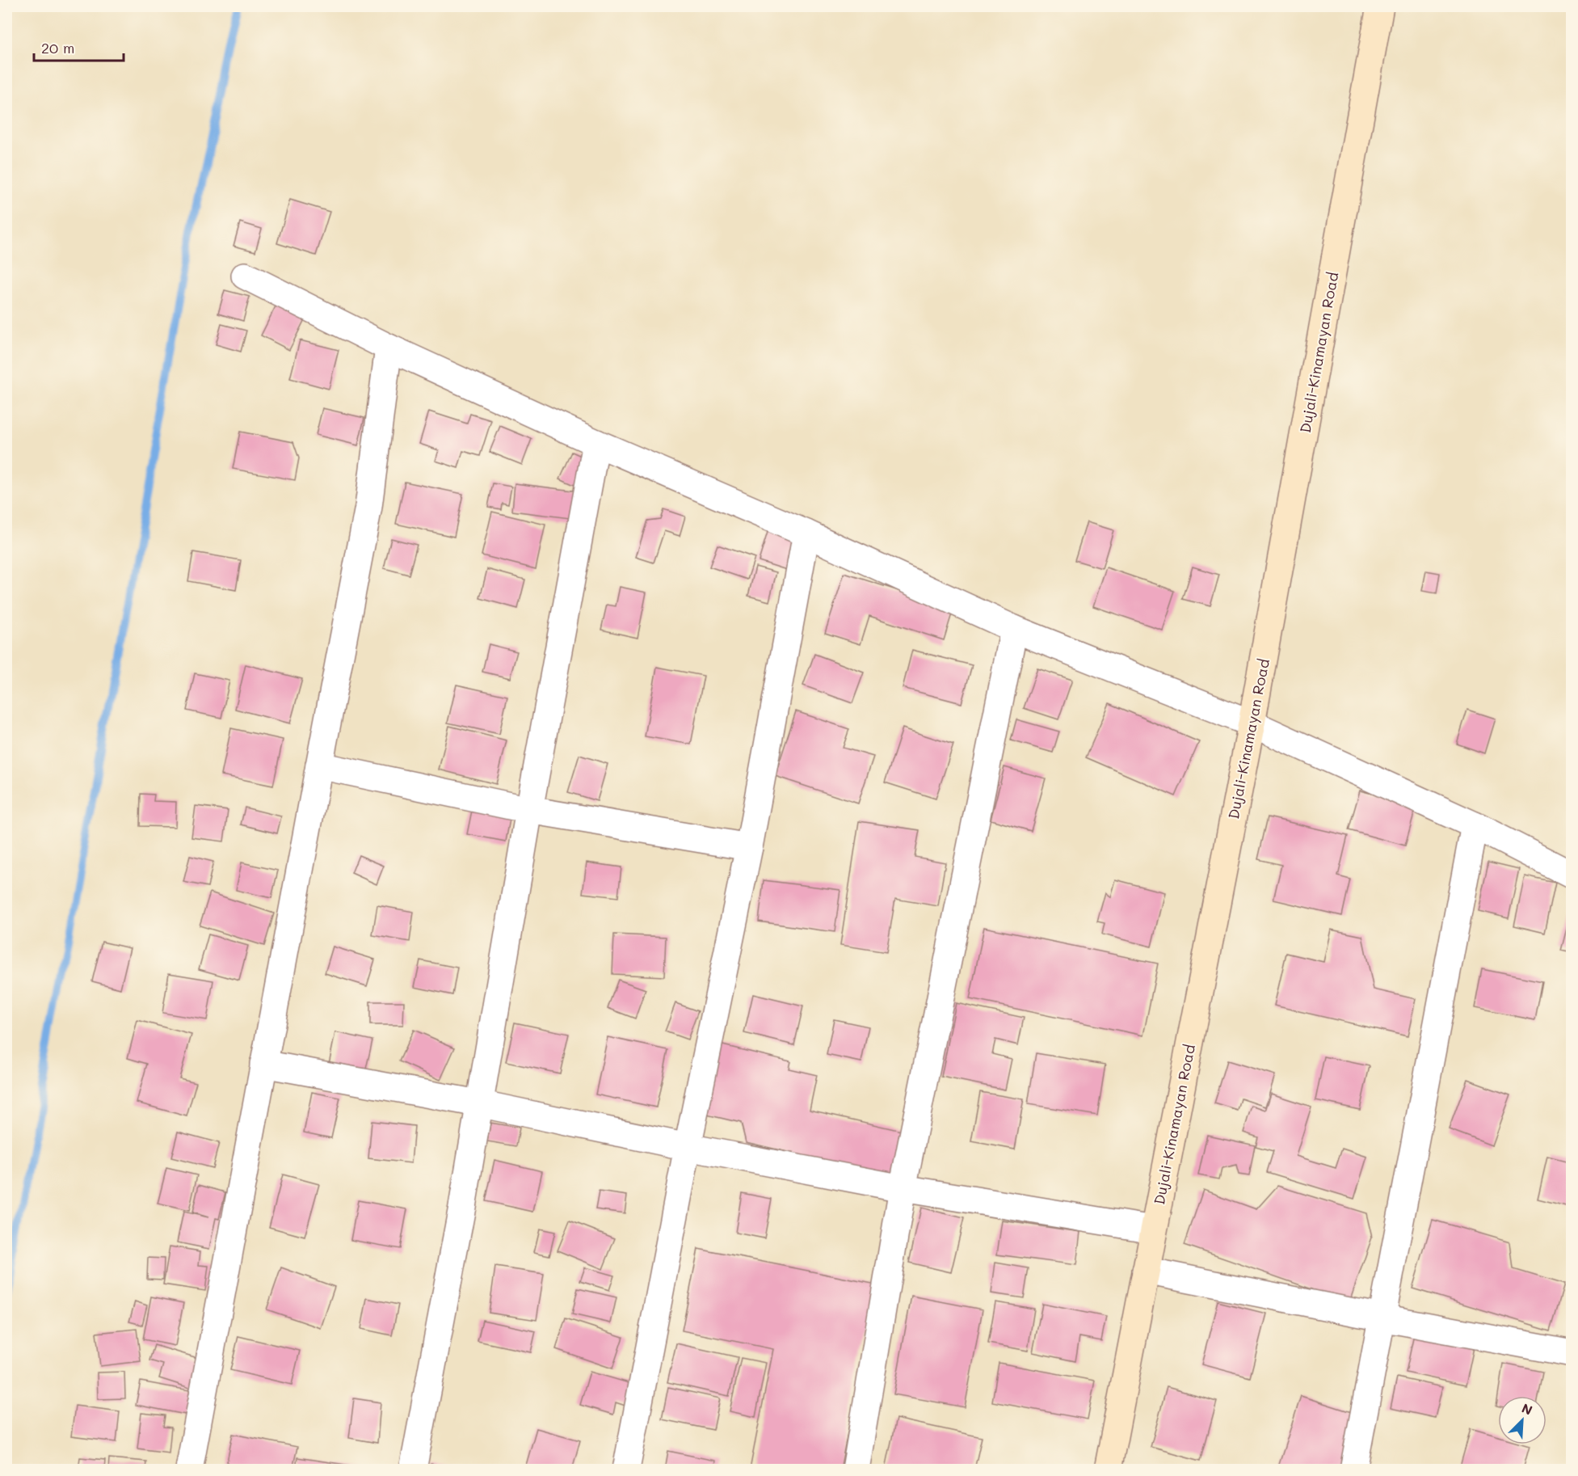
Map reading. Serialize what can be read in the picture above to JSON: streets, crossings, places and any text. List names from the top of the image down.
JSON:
{
  "streets": {
    "main road": ["Dujali-Kinamayan Road"]
  },
  "scale_bar": "20 m",
  "north": "top right"
}
